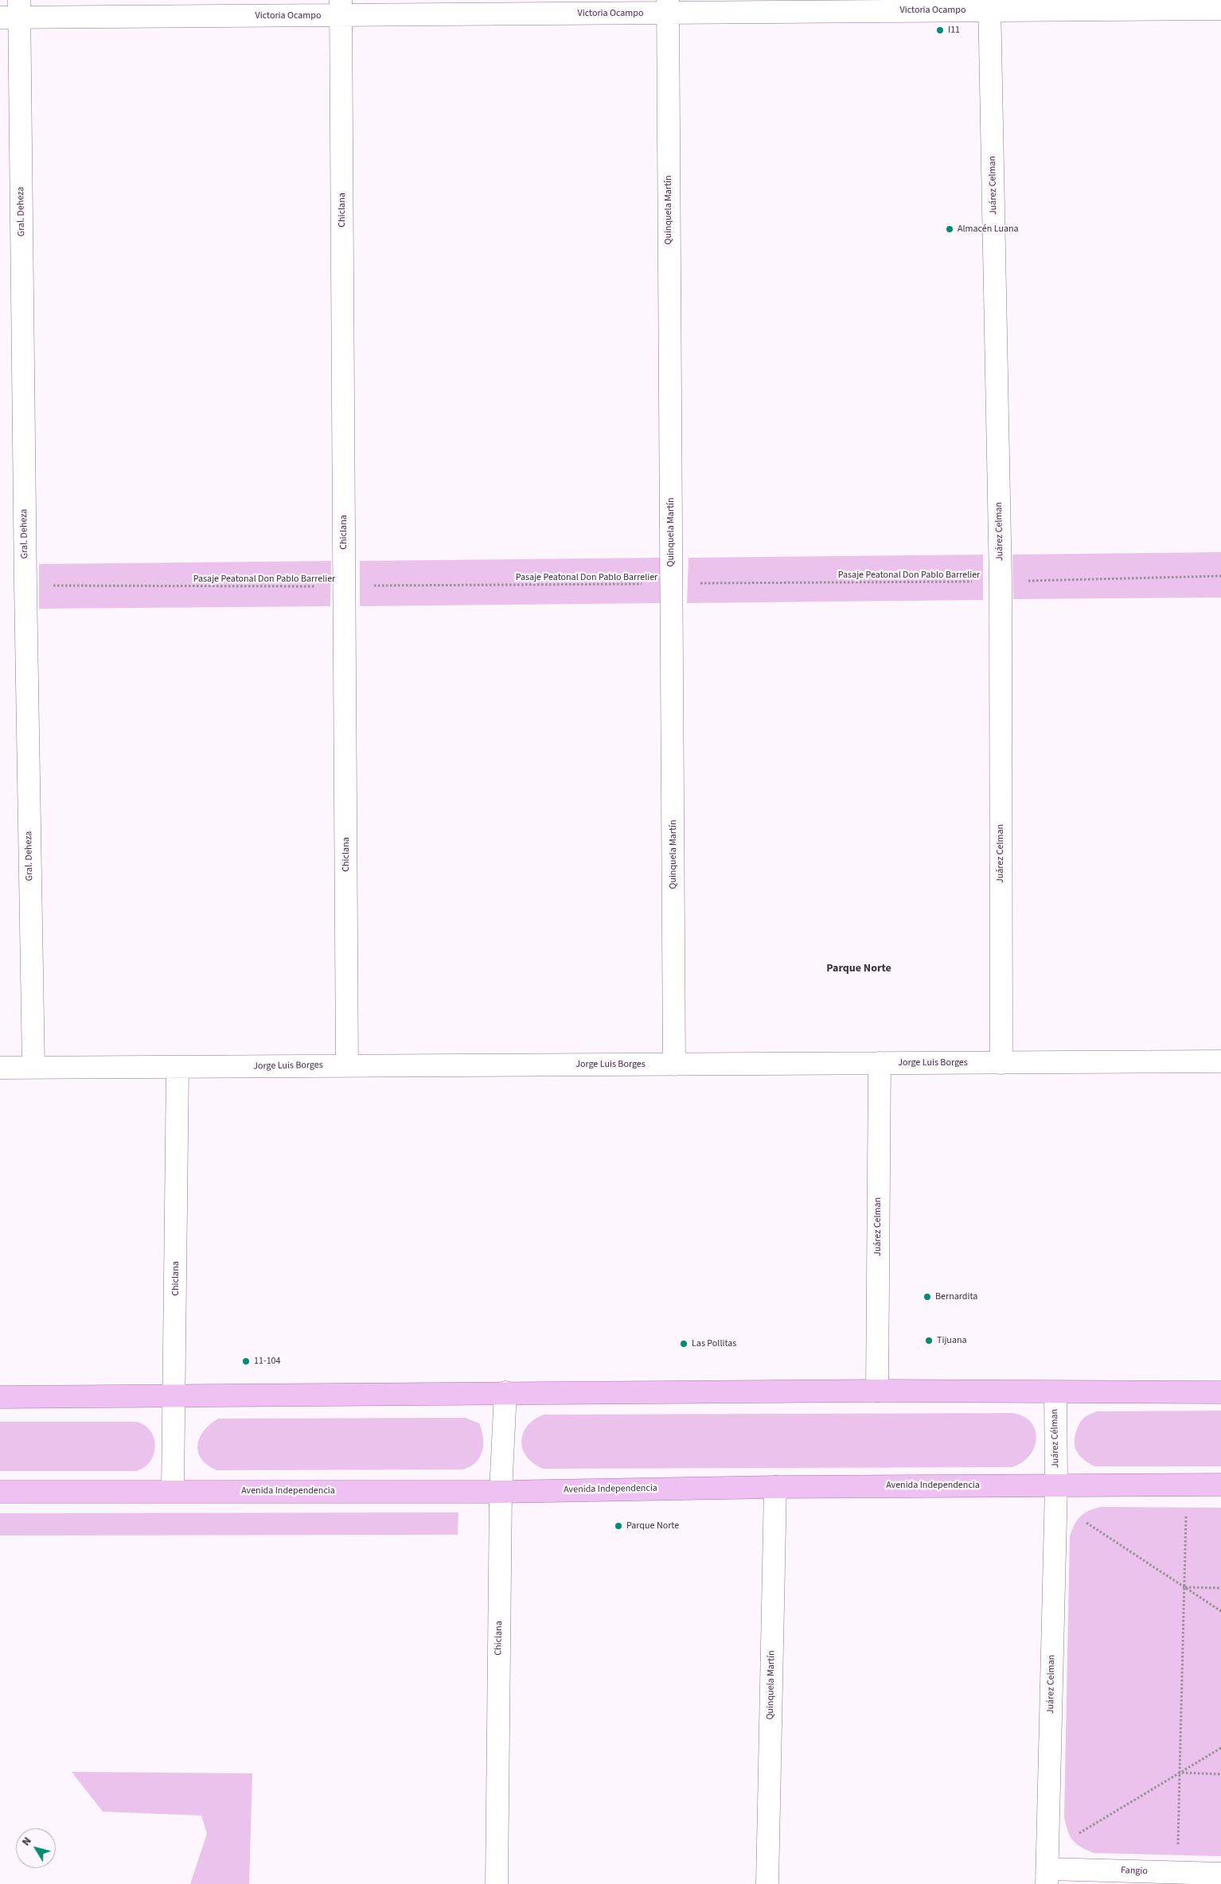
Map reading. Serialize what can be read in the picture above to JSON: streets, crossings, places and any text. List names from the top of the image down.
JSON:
{
  "streets": {
    "main road": ["Avenida Independencia"],
    "street": [
      "Victoria Ocampo",
      "Juárez Celman",
      "Chiclana",
      "Quinquela Martín",
      "Gral. Deheza",
      "Jorge Luis Borges",
      "Juárez Célman",
      "Fangio"
    ],
    "path": ["Pasaje Peatonal Don Pablo Barrelier"]
  },
  "crossings": [
    ["Victoria Ocampo", "Juárez Celman"],
    ["Victoria Ocampo", "Chiclana"],
    ["Victoria Ocampo", "Quinquela Martín"],
    ["Victoria Ocampo", "Gral. Deheza"],
    ["Juárez Celman", "Pasaje Peatonal Don Pablo Barrelier"],
    ["Juárez Celman", "Jorge Luis Borges"],
    ["Juárez Celman", "Juárez Célman"],
    ["Juárez Celman", "Avenida Independencia"],
    ["Juárez Celman", "Fangio"],
    ["Chiclana", "Pasaje Peatonal Don Pablo Barrelier"],
    ["Chiclana", "Jorge Luis Borges"],
    ["Chiclana", "Avenida Independencia"],
    ["Quinquela Martín", "Pasaje Peatonal Don Pablo Barrelier"],
    ["Quinquela Martín", "Jorge Luis Borges"],
    ["Quinquela Martín", "Avenida Independencia"],
    ["Gral. Deheza", "Pasaje Peatonal Don Pablo Barrelier"],
    ["Gral. Deheza", "Jorge Luis Borges"],
    ["Juárez Célman", "Avenida Independencia"]
  ],
  "districts": ["Parque Norte"],
  "places": [
    "I11",
    "Almacén Luana",
    "Bernardita",
    "Tijuana",
    "Las Pollitas",
    "11-104",
    "Parque Norte"
  ],
  "north": "top left"
}
